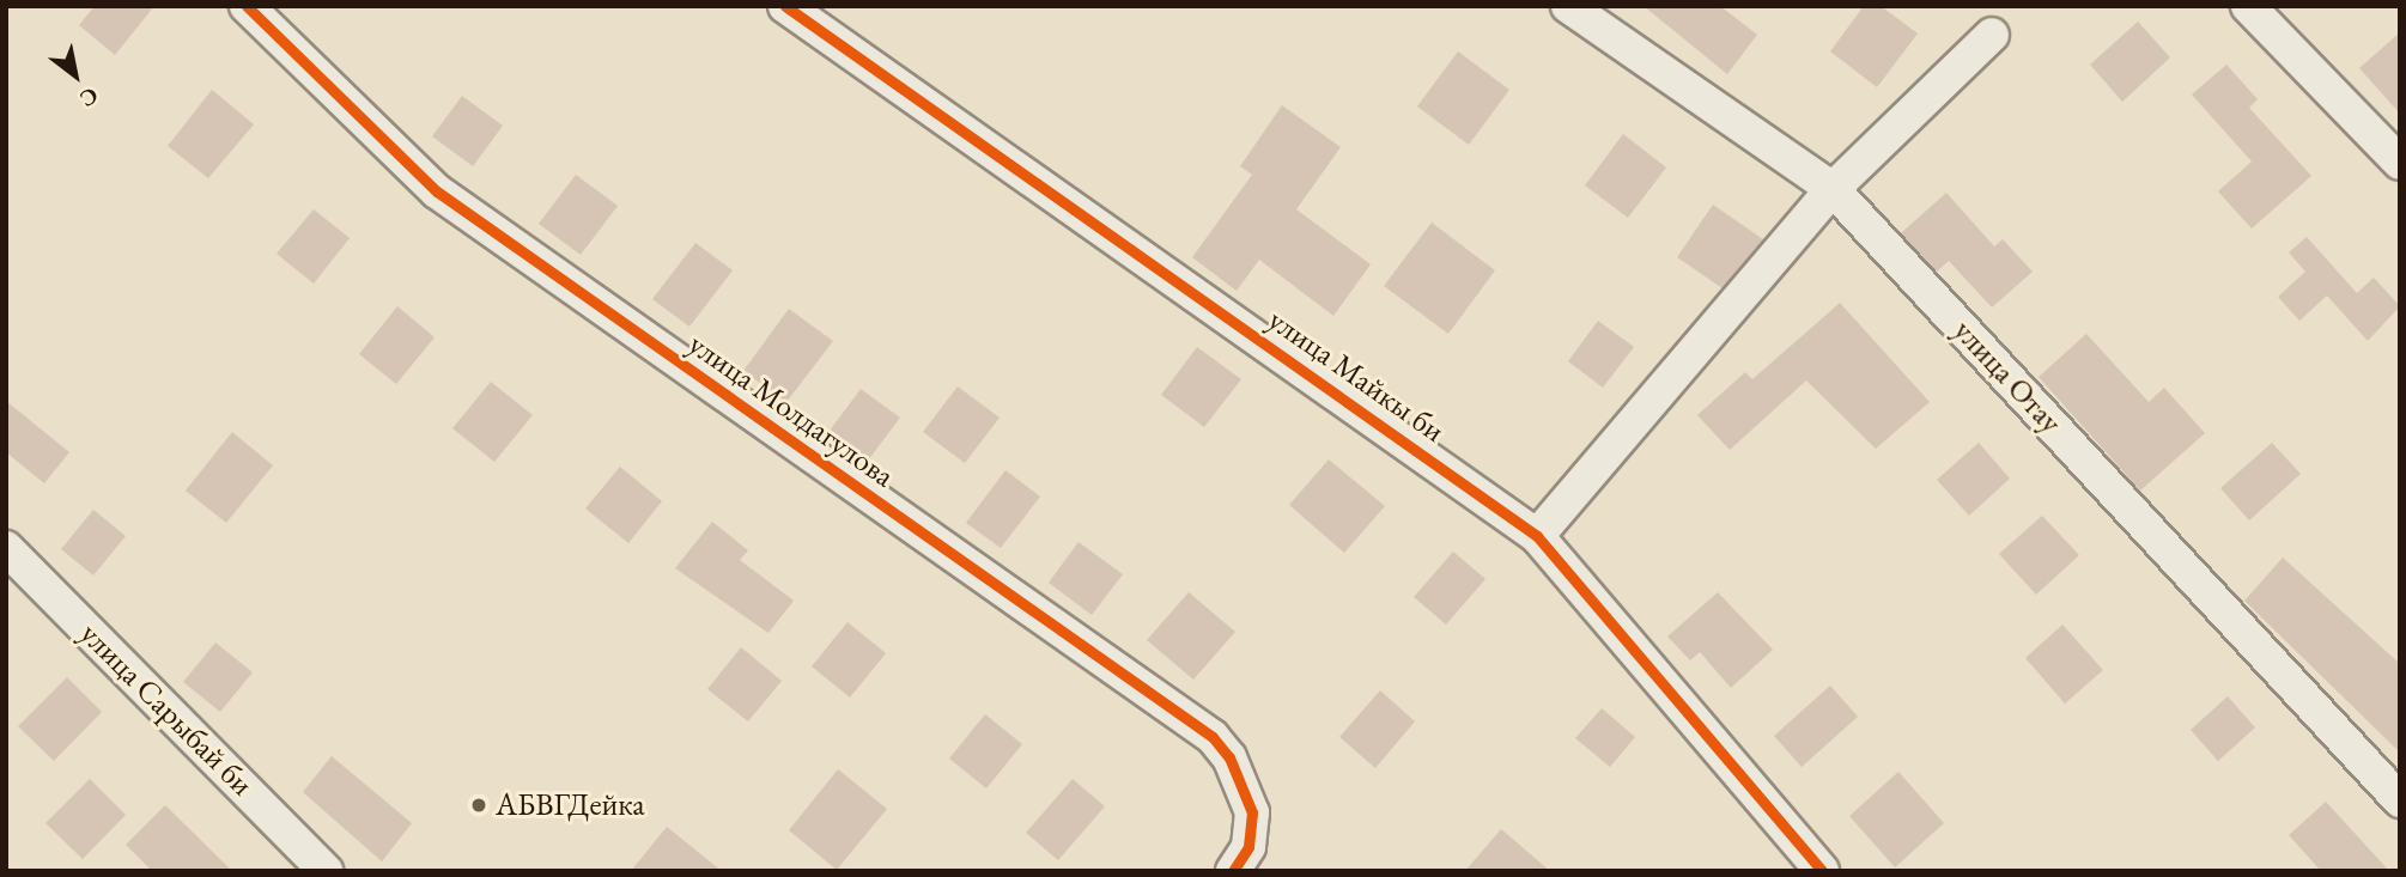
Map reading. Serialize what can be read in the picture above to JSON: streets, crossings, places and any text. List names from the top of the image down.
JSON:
{
  "streets": {
    "street": [
      "улица Майкы би",
      "улица Отау",
      "улица Молдагулова",
      "улица Сарыбай би"
    ]
  },
  "places": ["АБВГДейка"],
  "north": "bottom right"
}
